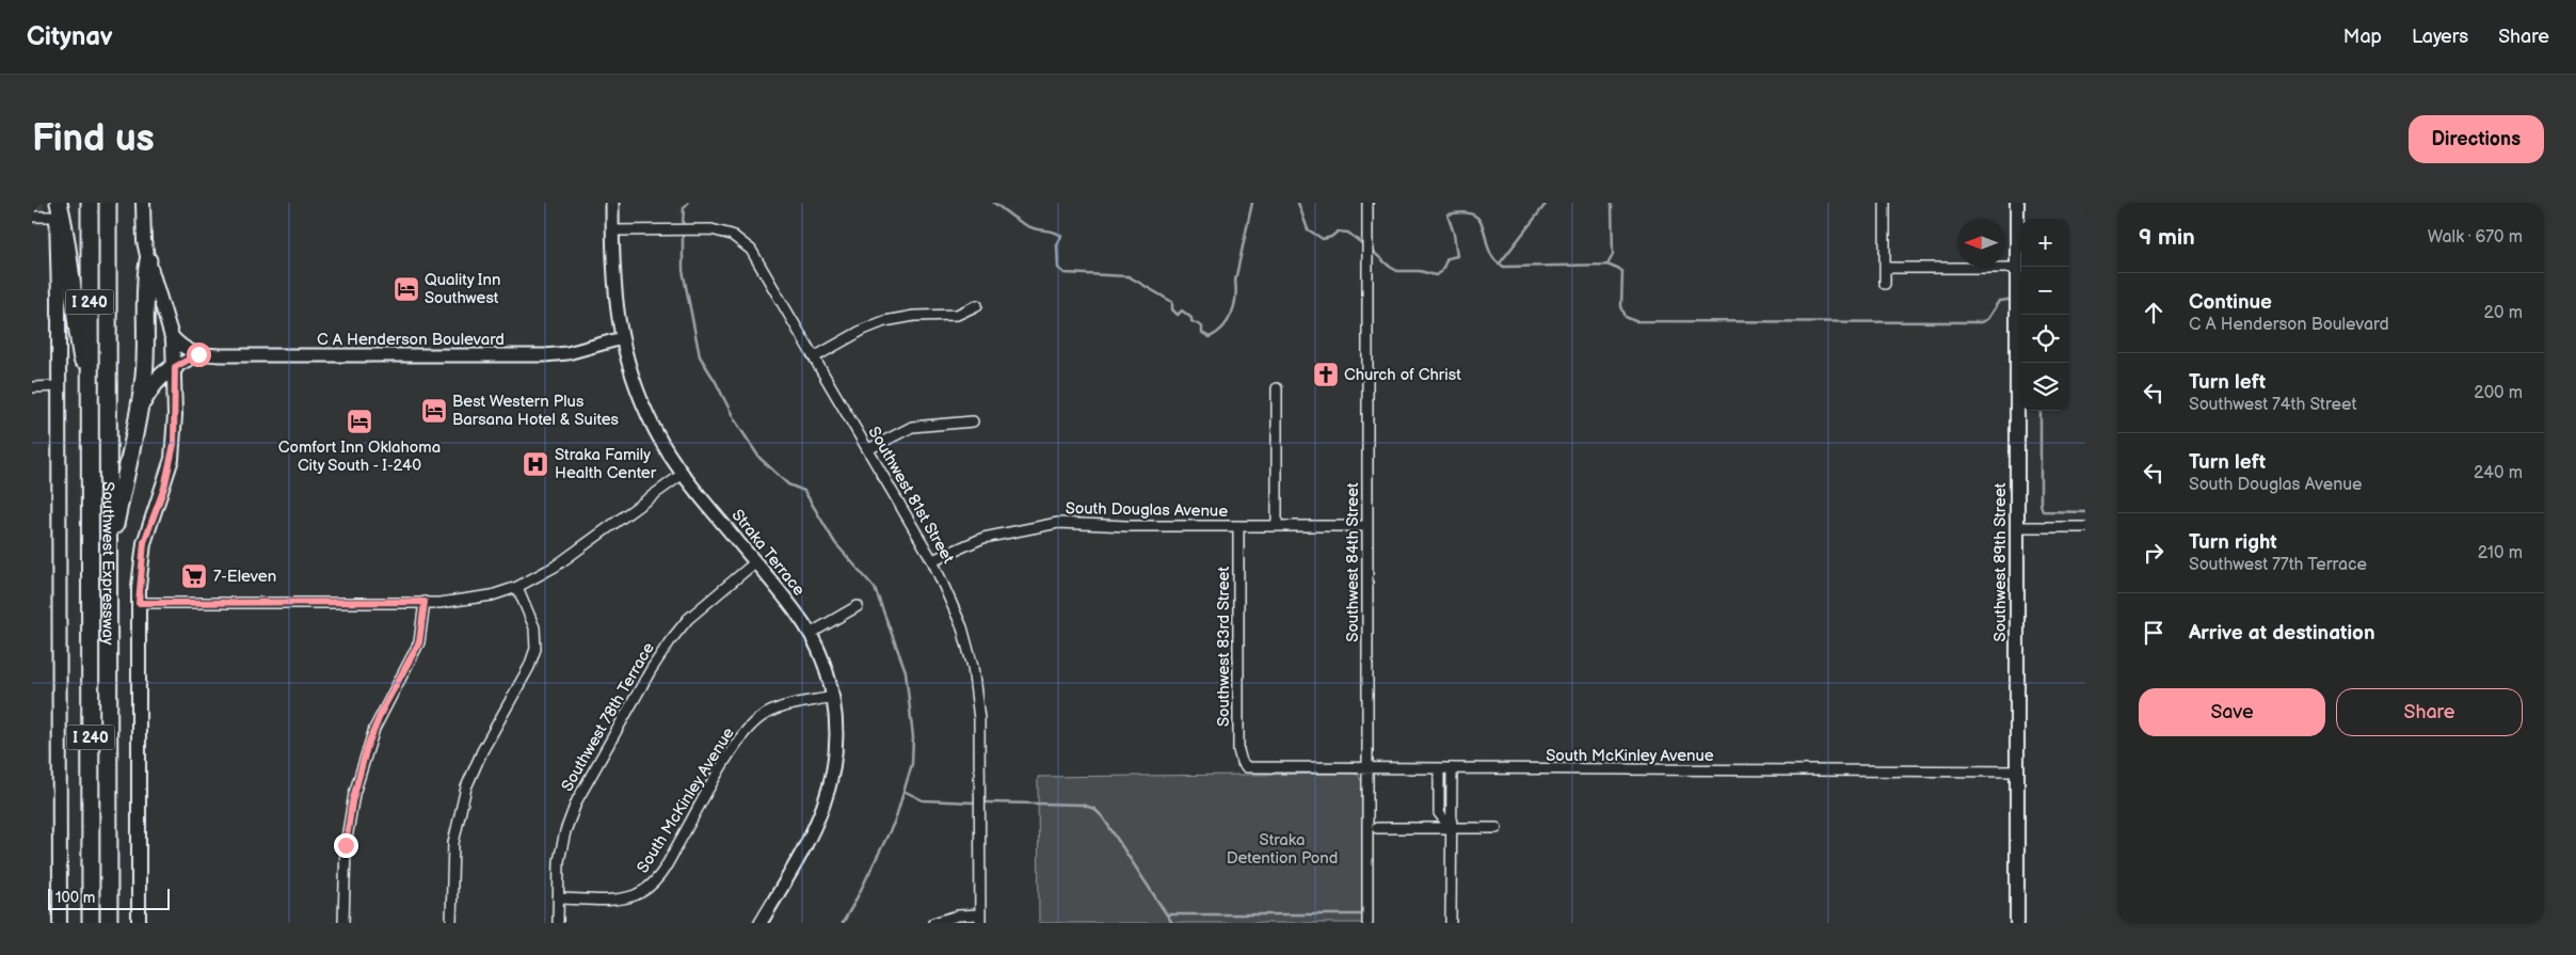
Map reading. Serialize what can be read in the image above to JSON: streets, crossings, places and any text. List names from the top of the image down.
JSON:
{
  "streets": {
    "highway": ["I 240", "Southwest Expressway"],
    "main road": ["Southwest 89th Street"],
    "street": [
      "C A Henderson Boulevard",
      "Southwest 81st Street",
      "South Douglas Avenue",
      "Straka Terrace",
      "Southwest 84th Street",
      "Southwest 83rd Street",
      "Southwest 78th Terrace",
      "South McKinley Avenue"
    ]
  },
  "crossings": [
    ["C A Henderson Boulevard", "Straka Terrace"],
    ["Southwest 81st Street", "South Douglas Avenue"],
    ["Southwest 81st Street", "Straka Terrace"],
    ["South Douglas Avenue", "Southwest 84th Street"],
    ["South Douglas Avenue", "Southwest 83rd Street"],
    ["Straka Terrace", "Southwest 78th Terrace"],
    ["Straka Terrace", "South McKinley Avenue"],
    ["Southwest 84th Street", "South McKinley Avenue"],
    ["Southwest 89th Street", "South McKinley Avenue"],
    ["Southwest 83rd Street", "South McKinley Avenue"],
    ["Southwest 78th Terrace", "South McKinley Avenue"]
  ],
  "parks": ["Straka Detention Pond"],
  "places": {
    "hotel": ["Quality Inn Southwest", "Best Western Plus Barsana Hotel & Suites", "Comfort Inn Oklahoma City South - I-240"],
    "church": ["Church of Christ"],
    "hospital": ["Straka Family Health Center"],
    "supermarket": ["7-Eleven"]
  },
  "scale_bar": "100 m",
  "north": "left",
  "page": {
    "header": "Citynav",
    "nav": ["Map", "Layers", "Share"],
    "buttons": [
      "Directions",
      ["Save", "Share"]
    ],
    "title": "Find us",
    "heading": ["9 min", "Walk · 670 m"],
    "map_buttons": ["+", "−"],
    "list": [
      ["Continue", "C A Henderson Boulevard", "20 m"],
      ["Turn left", "Southwest 74th Street", "200 m"],
      ["Turn left", "South Douglas Avenue", "240 m"],
      ["Turn right", "Southwest 77th Terrace", "210 m"],
      "Arrive at destination"
    ],
    "scale": "100 m"
  }
}
